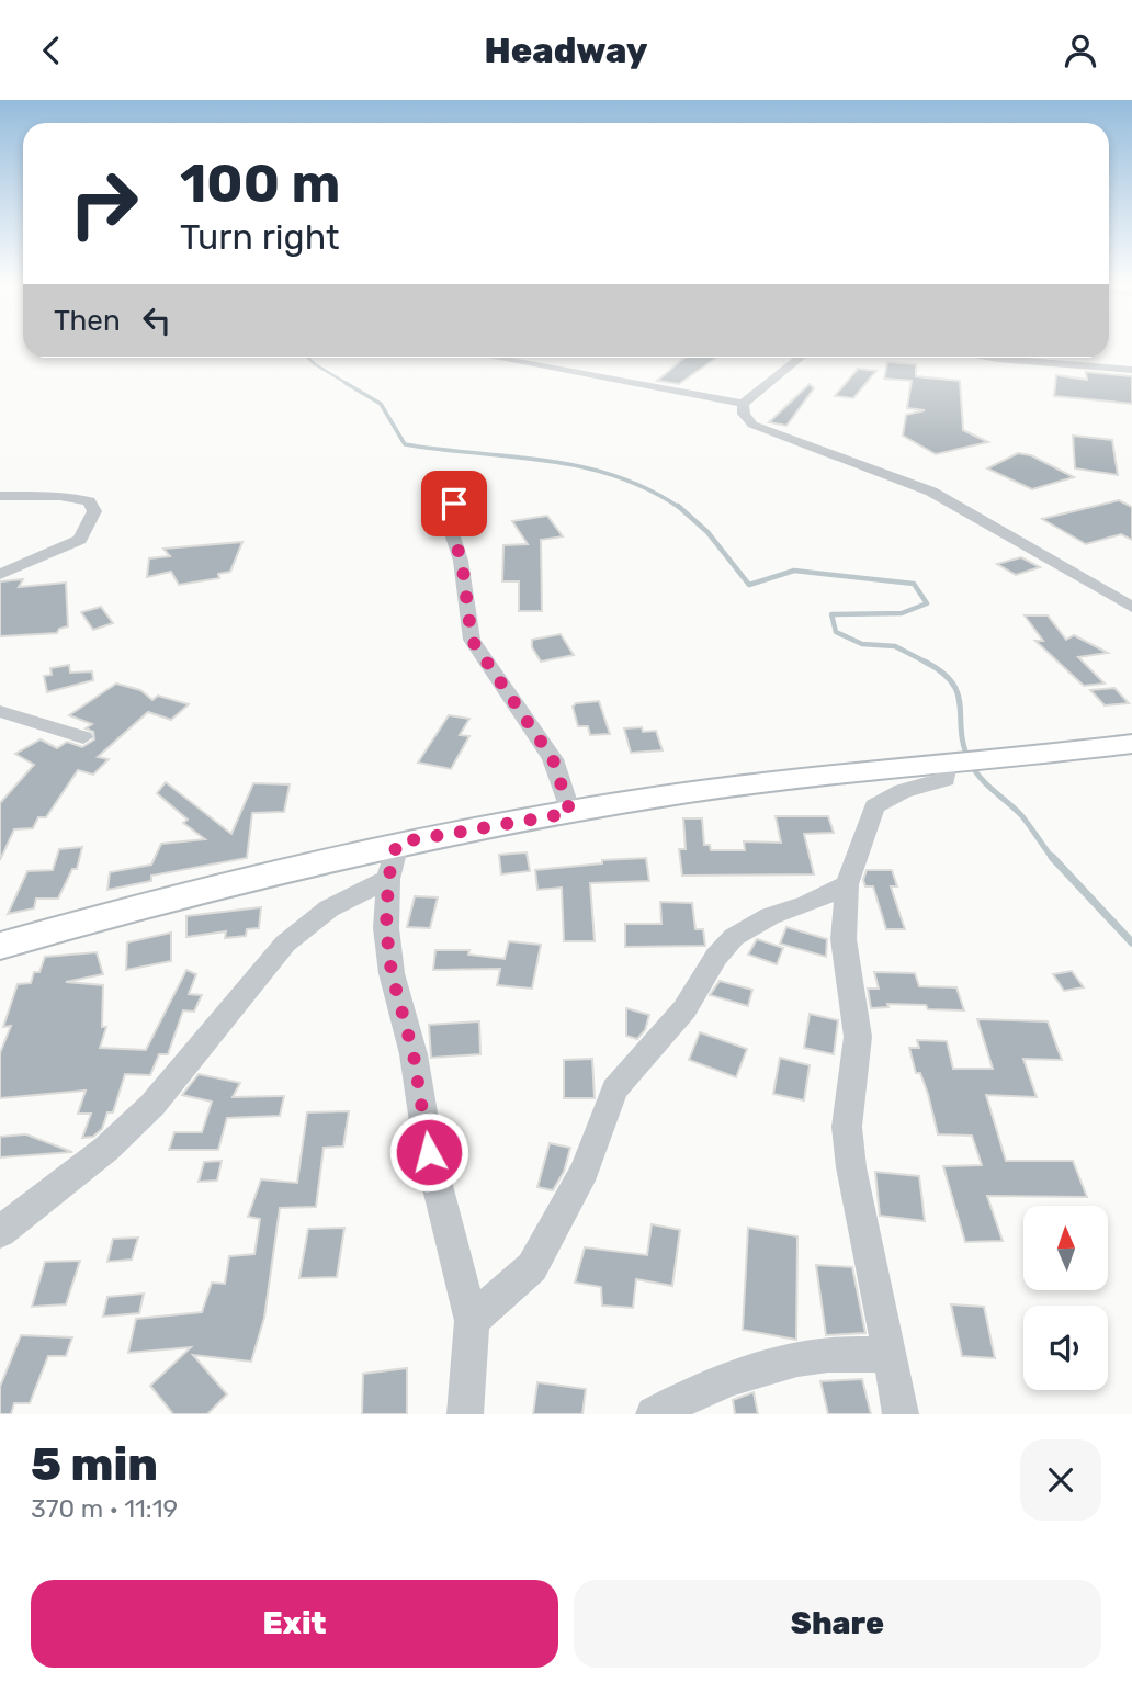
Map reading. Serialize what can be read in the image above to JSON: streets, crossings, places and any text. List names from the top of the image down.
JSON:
{
  "north": "top",
  "page": {
    "header": "Headway",
    "turn": ["100 m", "Turn right"],
    "then": "Then",
    "heading": ["5 min", "370 m · 11:19"],
    "buttons": ["Exit", "Share"]
  }
}
